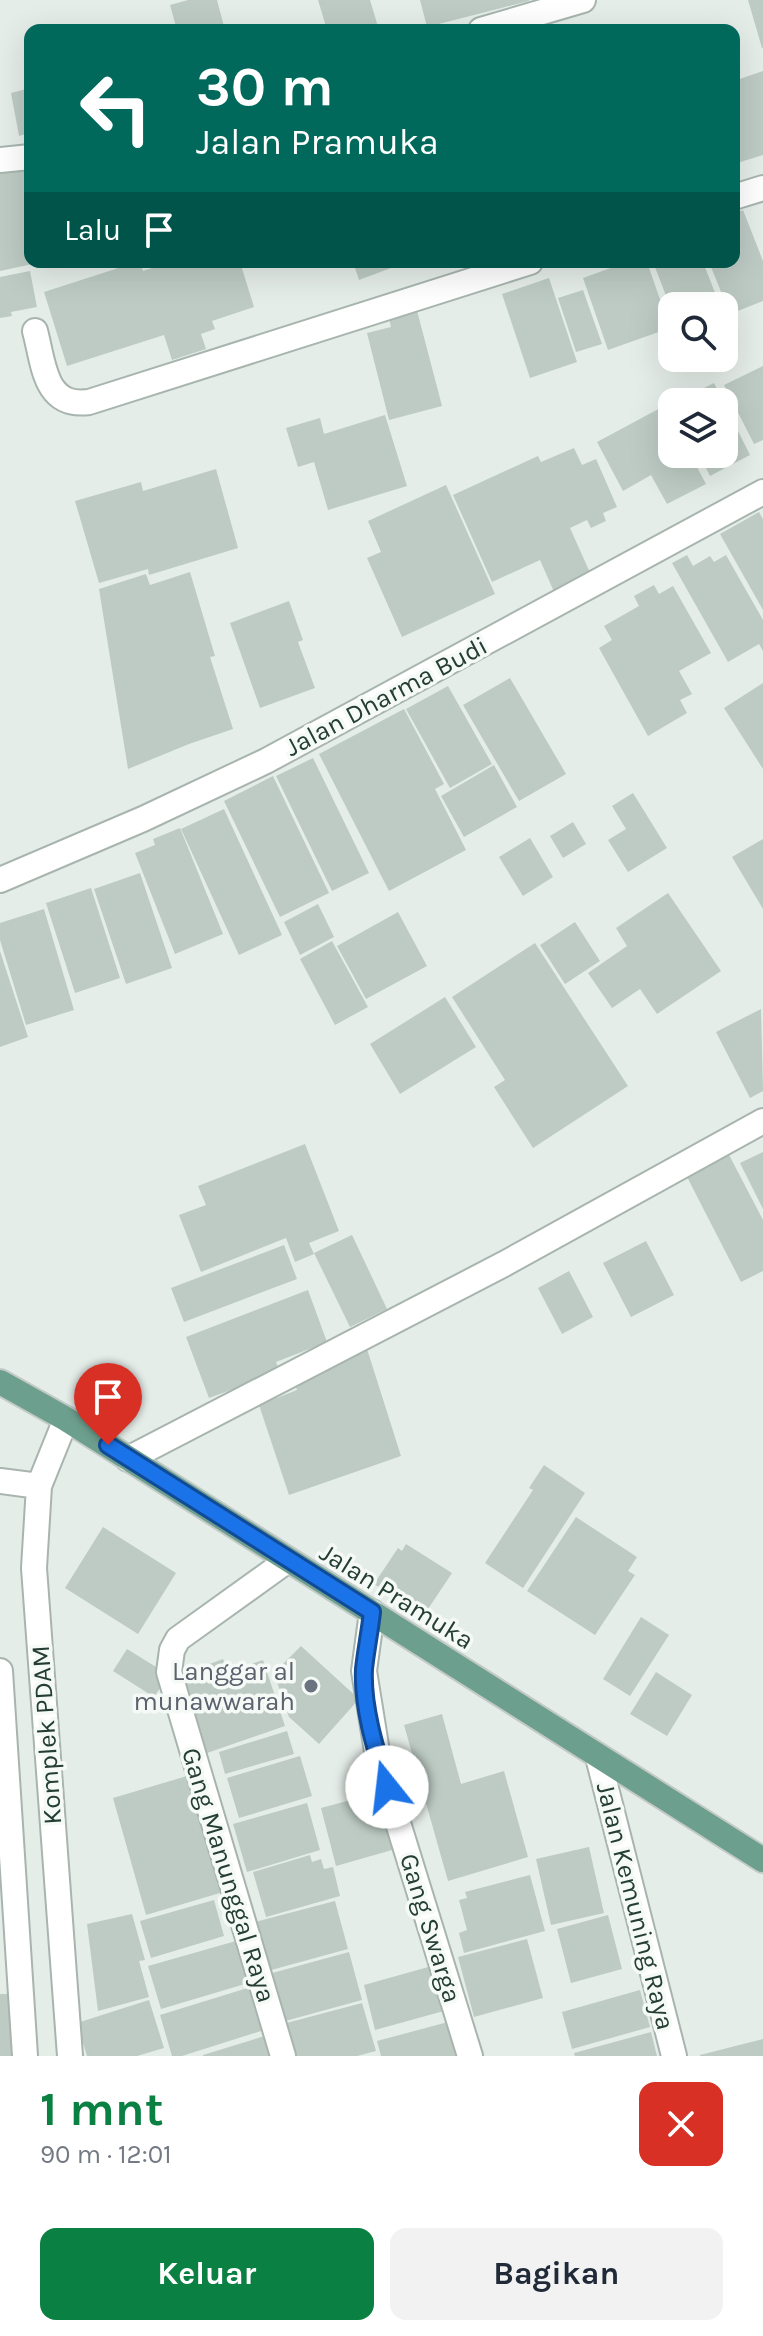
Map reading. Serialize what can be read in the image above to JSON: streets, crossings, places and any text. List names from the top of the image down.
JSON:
{
  "streets": {
    "main road": ["Jalan Pramuka"],
    "street": [
      "Jalan Dharma Budi",
      "Komplek PDAM",
      "Gang Manunggal Raya",
      "Jalan Kemuning Raya",
      "Gang Swarga"
    ]
  },
  "crossings": [
    ["Jalan Pramuka", "Komplek PDAM"],
    ["Jalan Pramuka", "Gang Manunggal Raya"],
    ["Jalan Pramuka", "Jalan Kemuning Raya"],
    ["Jalan Pramuka", "Gang Swarga"]
  ],
  "places": ["Langgar al munawwarah"],
  "page": {
    "turn": ["30 m", "Jalan Pramuka"],
    "then": "Lalu",
    "heading": ["1 mnt", "90 m · 12:01"],
    "buttons": ["Keluar", "Bagikan"]
  }
}
